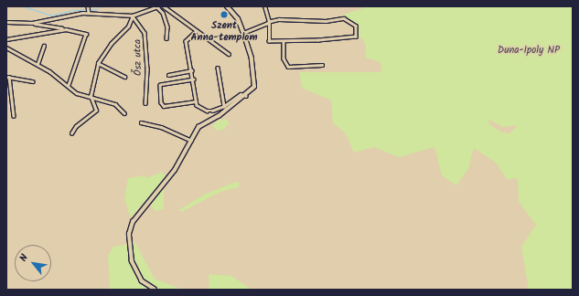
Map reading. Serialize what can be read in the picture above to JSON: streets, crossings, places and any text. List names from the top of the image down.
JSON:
{
  "streets": {
    "street": ["Ősz utca"]
  },
  "parks": ["Duna-Ipoly NP"],
  "places": ["Szent Anna-templom"],
  "north": "top left"
}
